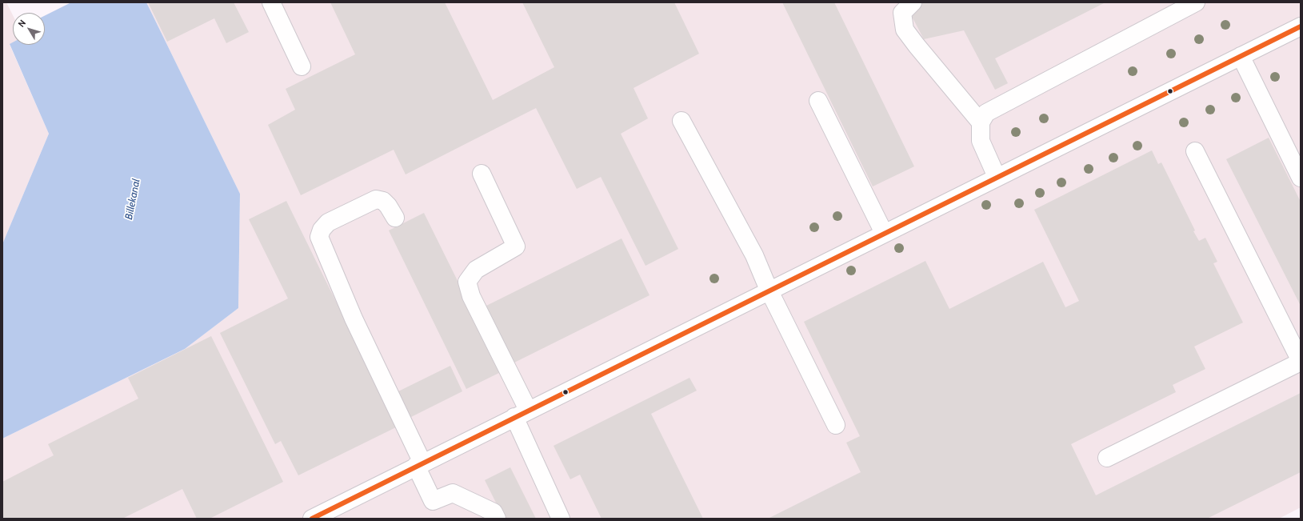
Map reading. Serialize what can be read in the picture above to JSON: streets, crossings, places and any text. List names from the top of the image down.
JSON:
{
  "water": ["Billekanal"],
  "north": "top left"
}
